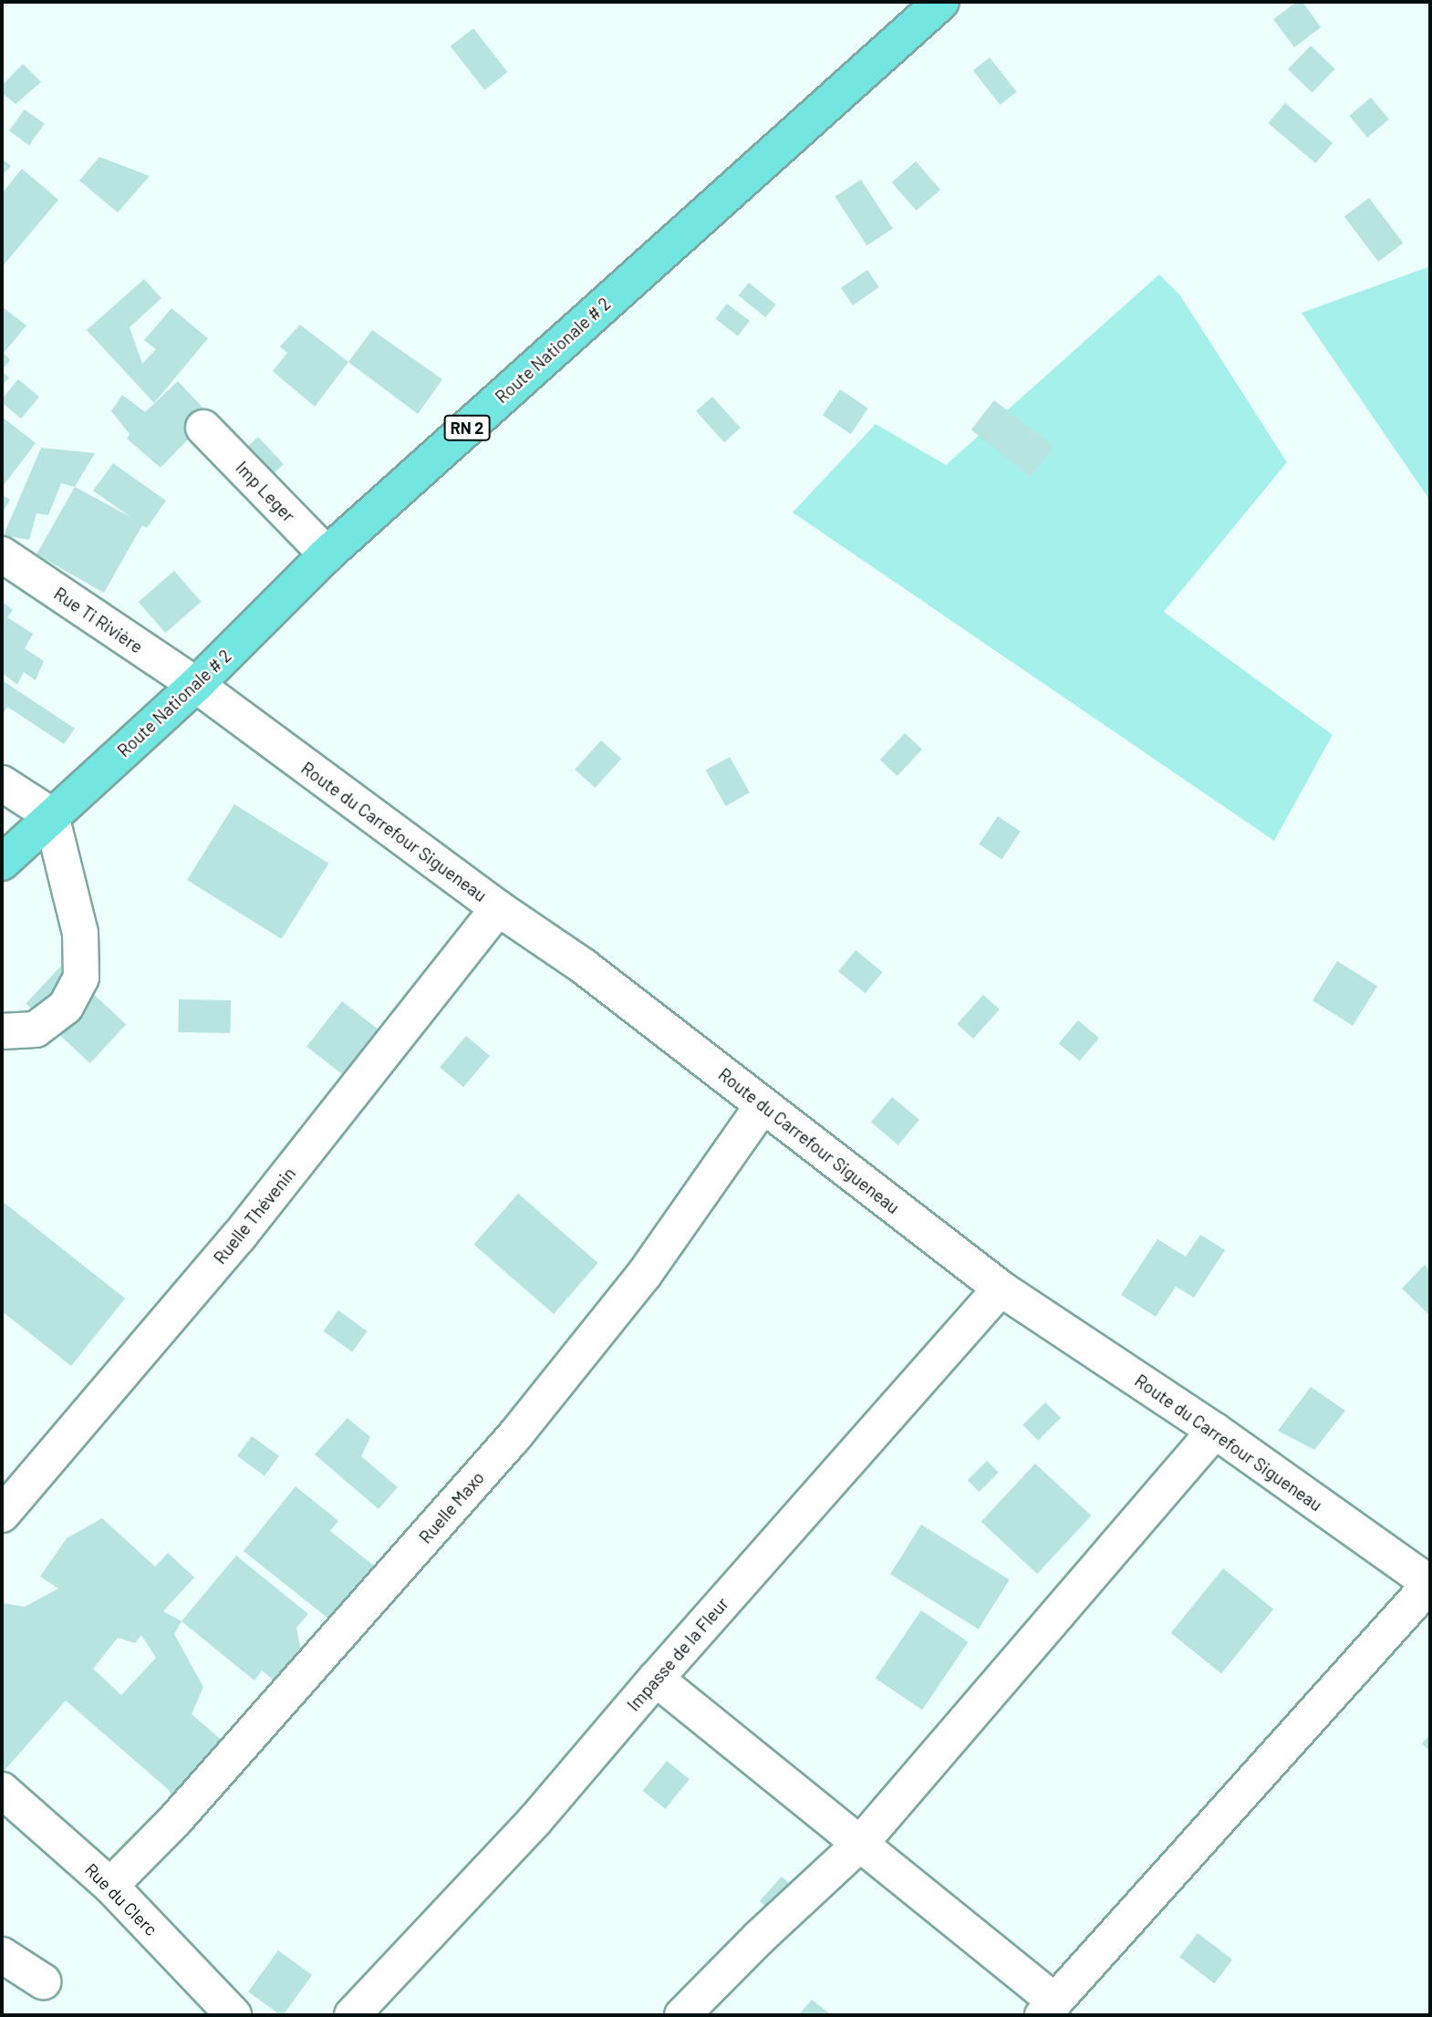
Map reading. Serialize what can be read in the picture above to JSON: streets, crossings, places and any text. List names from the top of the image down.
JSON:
{
  "streets": {
    "main road": ["Route Nationale # 2", "RN 2"],
    "street": [
      "Imp Leger",
      "Rue Ti Rivière",
      "Route du Carrefour Sigueneau",
      "Ruelle Thévenin",
      "Ruelle Maxo",
      "Impasse de la Fleur",
      "Rue du Clerc"
    ]
  },
  "crossings": [
    ["Route Nationale # 2", "Imp Leger"],
    ["Route Nationale # 2", "Rue Ti Rivière"],
    ["Route Nationale # 2", "Route du Carrefour Sigueneau"],
    ["Rue Ti Rivière", "Route du Carrefour Sigueneau"],
    ["Route du Carrefour Sigueneau", "Ruelle Thévenin"],
    ["Route du Carrefour Sigueneau", "Ruelle Maxo"],
    ["Route du Carrefour Sigueneau", "Impasse de la Fleur"],
    ["Ruelle Maxo", "Rue du Clerc"]
  ]
}
